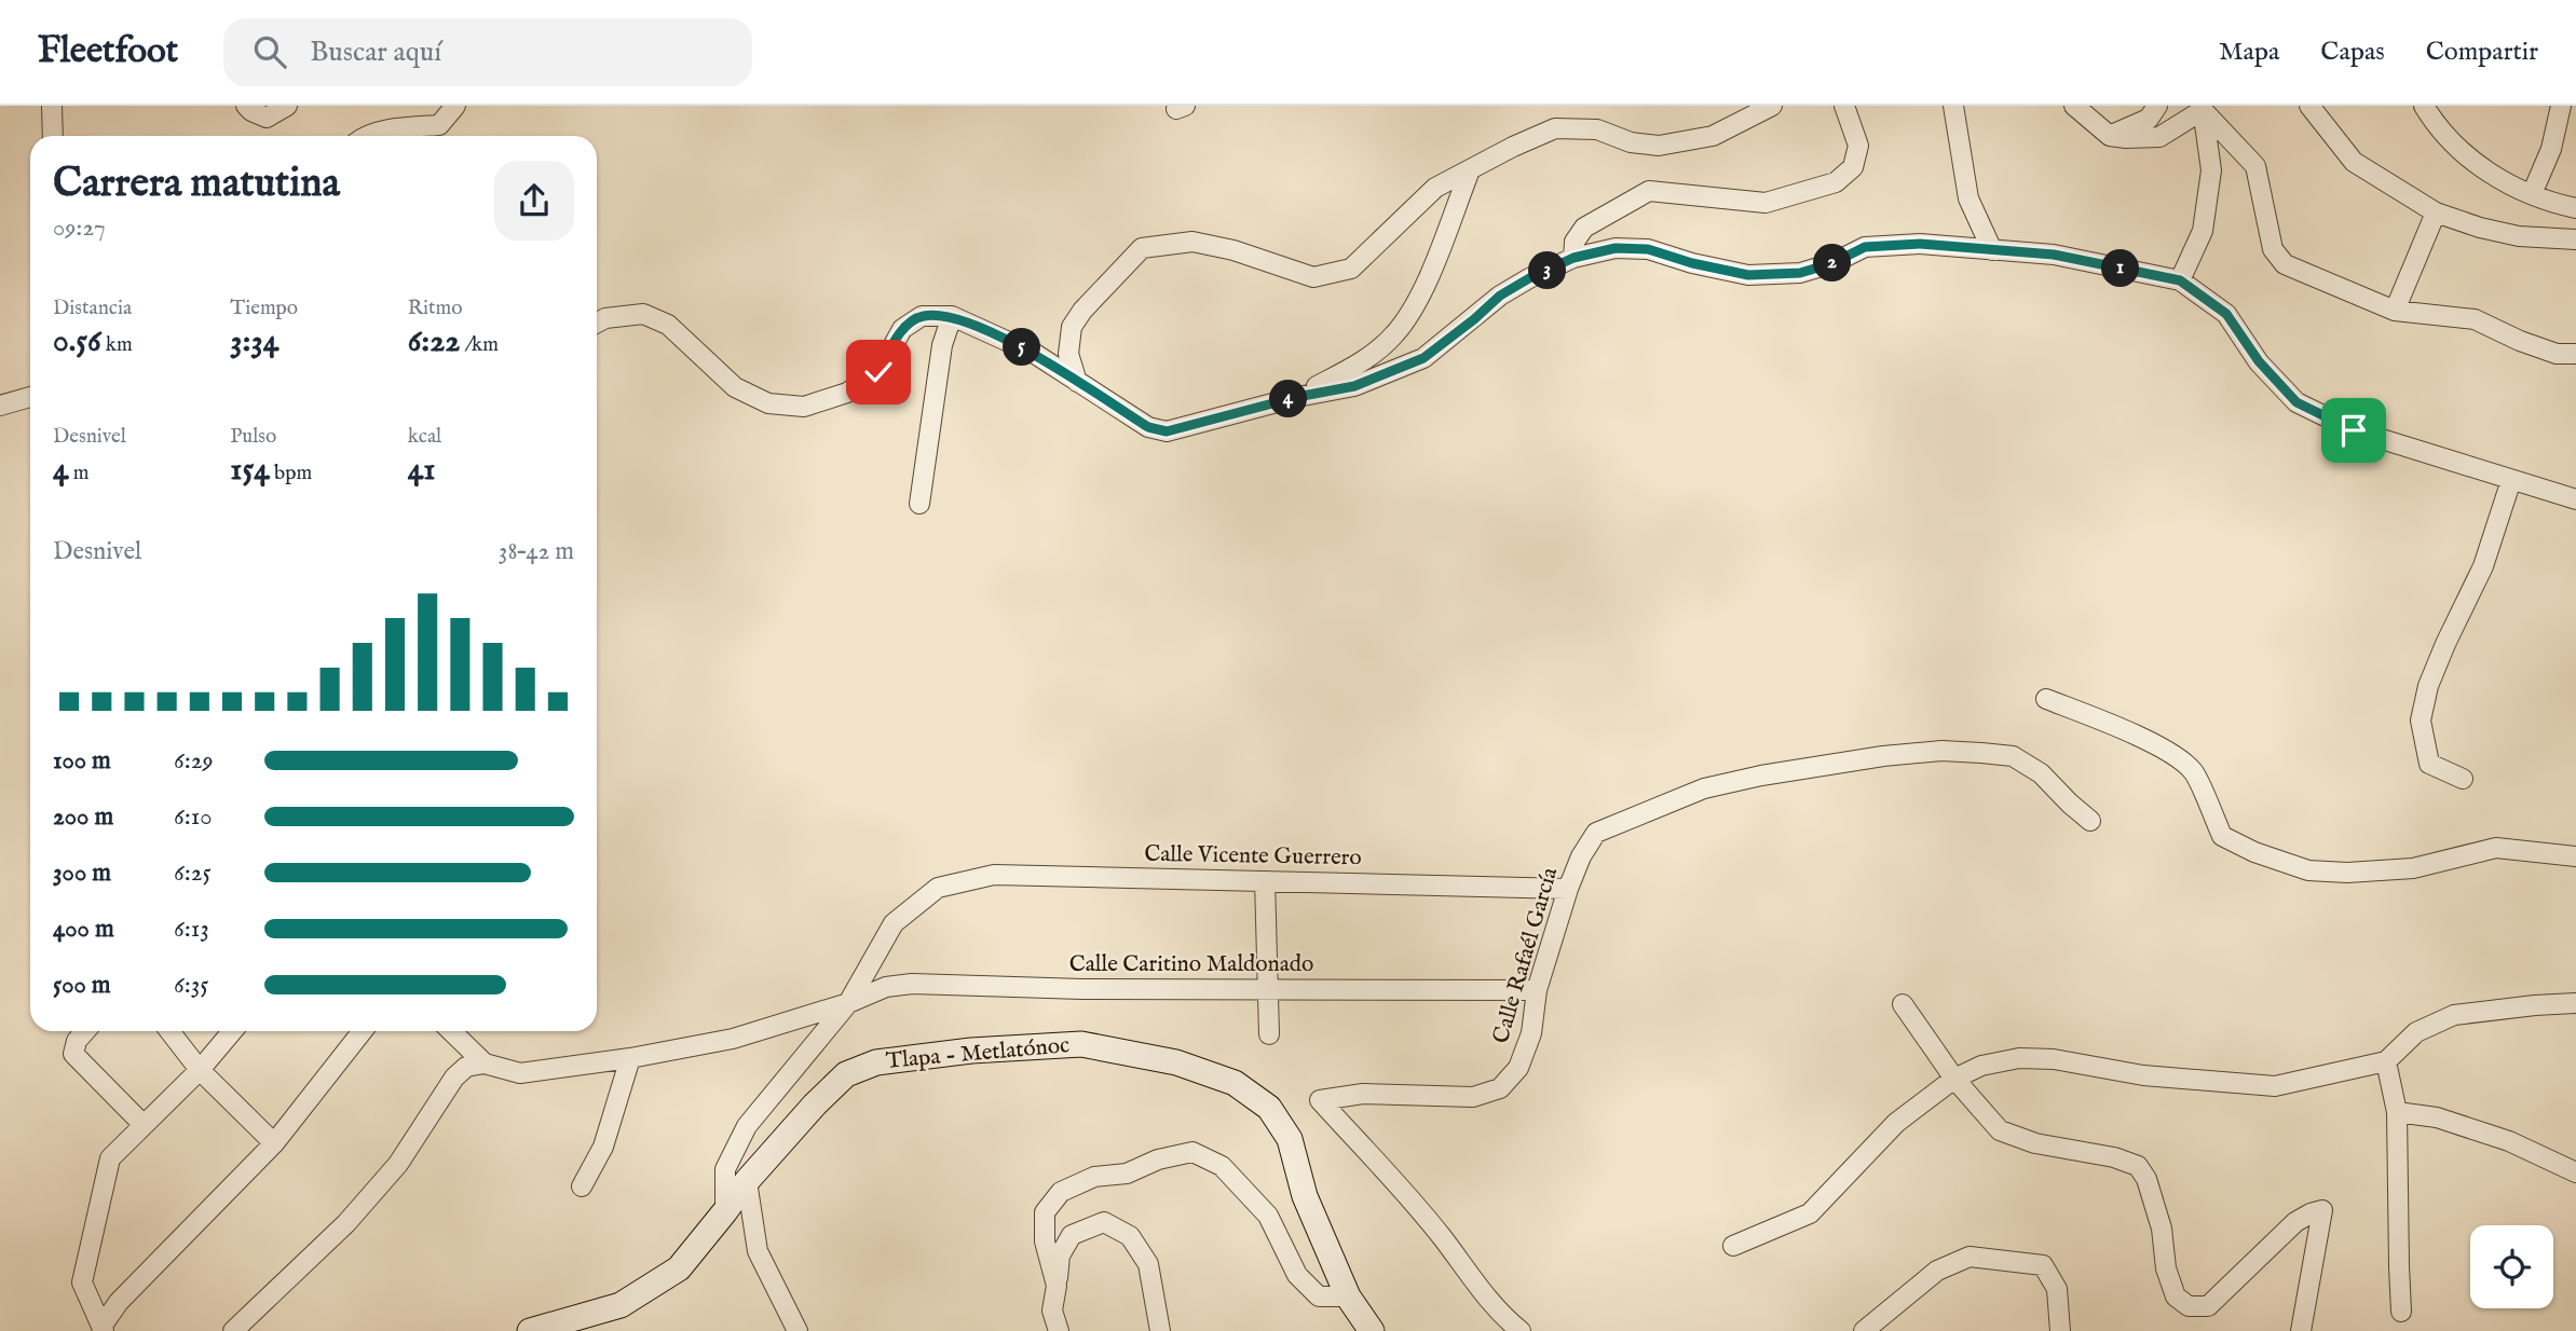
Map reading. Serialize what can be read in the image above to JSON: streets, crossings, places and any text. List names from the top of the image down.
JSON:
{
  "streets": {
    "main road": ["Tlapa - Metlatónoc"],
    "street": ["Calle Vicente Guerrero", "Calle Rafaél García", "Calle Caritino Maldonado"]
  },
  "crossings": [
    ["Calle Vicente Guerrero", "Calle Rafaél García"],
    ["Calle Vicente Guerrero", "Calle Caritino Maldonado"],
    ["Calle Rafaél García", "Calle Caritino Maldonado"]
  ],
  "page": {
    "header": "Fleetfoot",
    "search": "Buscar aquí",
    "nav": ["Mapa", "Capas", "Compartir"],
    "heading": ["Carrera matutina", "09:27"],
    "pins": [
      "2",
      "1",
      "3",
      "5",
      "4"
    ],
    "stats": [
      ["Distancia", "0.56 km"],
      ["Tiempo", "3:34"],
      ["Ritmo", "6:22 /km"],
      ["Desnivel", "4 m"],
      ["Pulso", "154 bpm"],
      ["kcal", "41"]
    ],
    "chart": ["Desnivel", "38–42 m"],
    "list": [
      {
        "name": "100 m",
        "note": "6:29"
      },
      {
        "name": "200 m",
        "note": "6:10"
      },
      {
        "name": "300 m",
        "note": "6:25"
      },
      {
        "name": "400 m",
        "note": "6:13"
      },
      {
        "name": "500 m",
        "note": "6:35"
      }
    ]
  }
}
